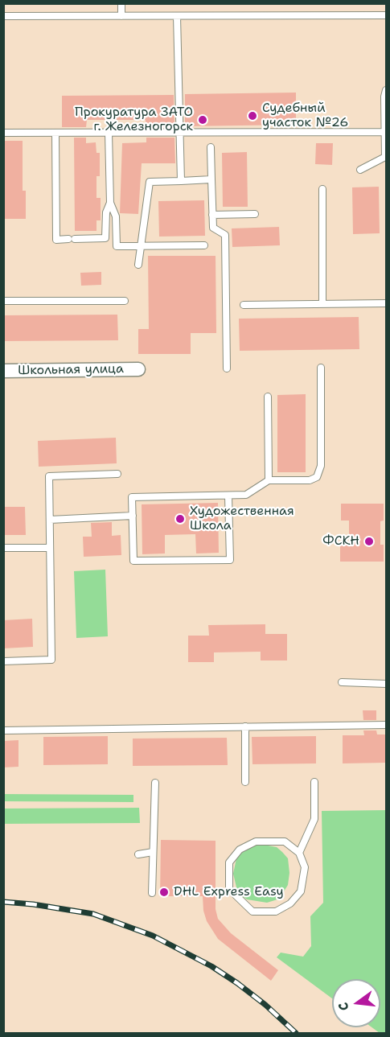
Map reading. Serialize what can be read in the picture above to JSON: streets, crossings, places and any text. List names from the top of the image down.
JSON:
{
  "streets": {
    "street": ["Школьная улица"]
  },
  "places": [
    "Судебный участок №26",
    "Прокуратура ЗАТО г. Железногорск",
    "Художественная Школа",
    "ФСКН",
    "DHL Express Easy"
  ],
  "north": "left"
}
